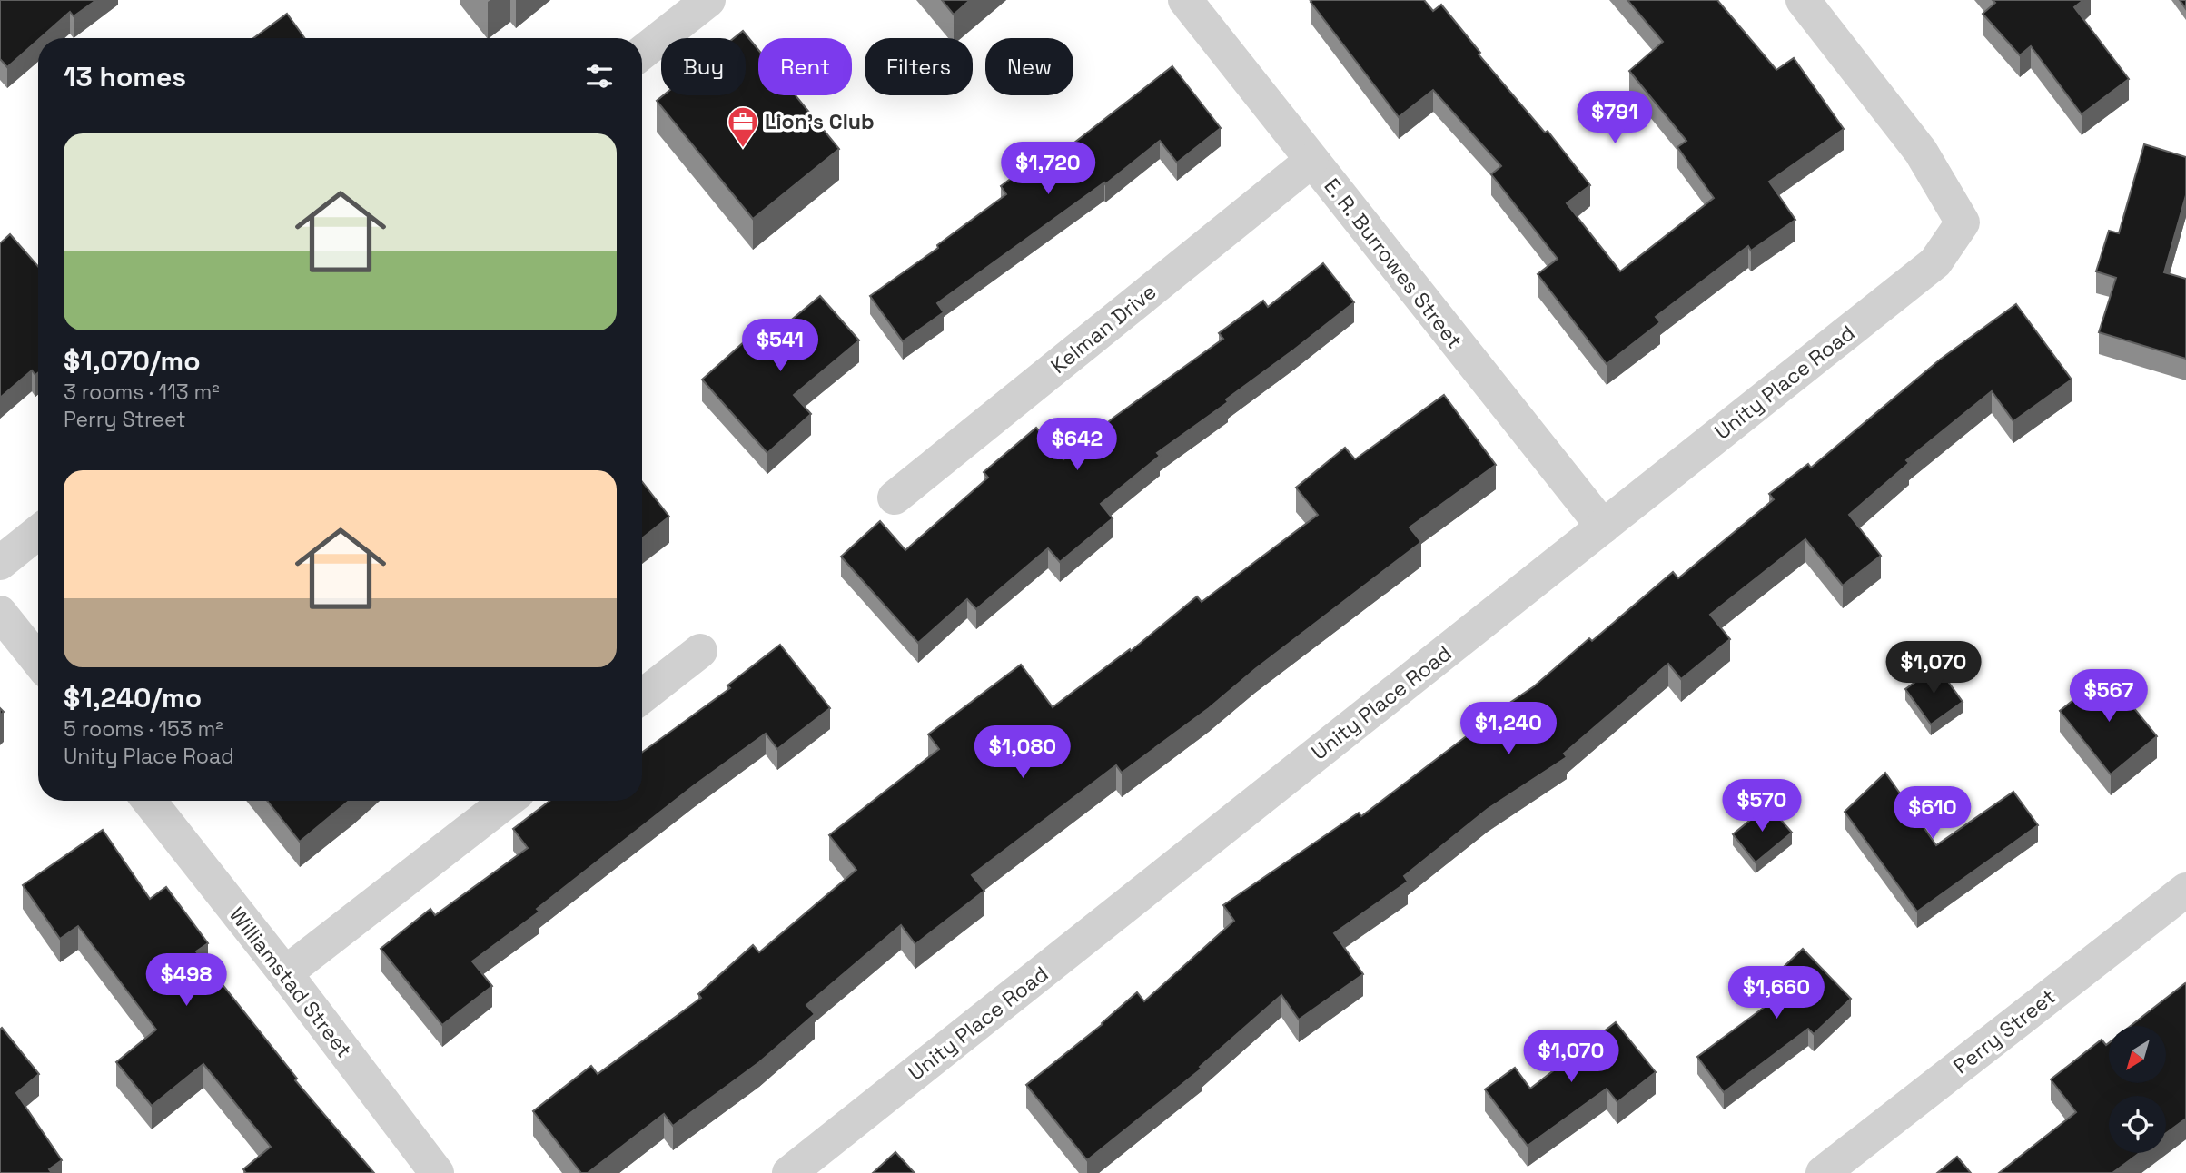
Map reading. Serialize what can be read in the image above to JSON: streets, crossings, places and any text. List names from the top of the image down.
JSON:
{
  "streets": {
    "street": [
      "E. R. Burrowes Street",
      "Kelman Drive",
      "Unity Place Road",
      "Williamstad Street",
      "Perry Street"
    ]
  },
  "crossings": [
    ["E. R. Burrowes Street", "Kelman Drive"],
    ["E. R. Burrowes Street", "Unity Place Road"]
  ],
  "places": {
    "office": ["Lion's Club"]
  },
  "north": "bottom left",
  "page": {
    "chip": [
      "Buy",
      "Rent",
      "Filters",
      "New"
    ],
    "heading": "13 homes",
    "price": [
      "$791",
      "$1,720",
      "$541",
      "$642",
      "$1,070",
      "$567",
      "$1,240",
      "$1,080",
      "$570",
      "$610",
      "$498",
      "$1,660",
      "$1,070"
    ],
    "list": [
      {
        "name": "$1,070/mo",
        "note": "3 rooms · 113 m² · Perry Street"
      },
      {
        "name": "$1,240/mo",
        "note": "5 rooms · 153 m² · Unity Place Road"
      }
    ]
  }
}
